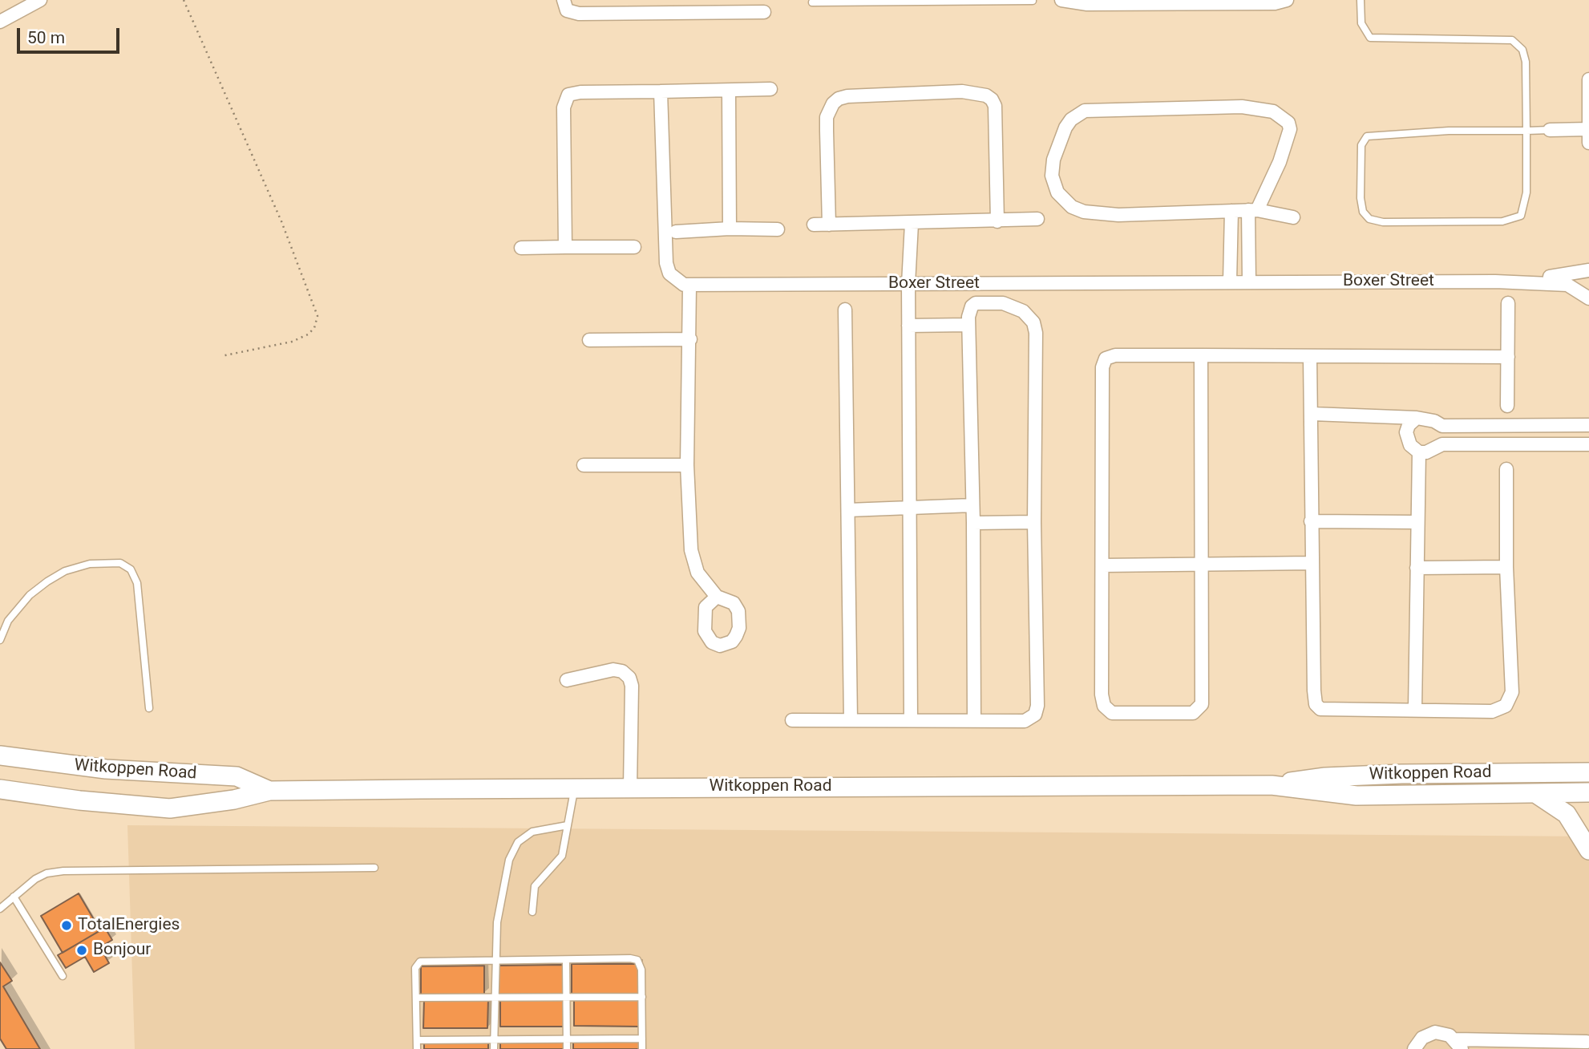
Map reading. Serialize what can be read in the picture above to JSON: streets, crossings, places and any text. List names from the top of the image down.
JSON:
{
  "streets": {
    "main road": ["Witkoppen Road"],
    "street": ["Boxer Street"]
  },
  "places": ["TotalEnergies", "Bonjour"],
  "scale_bar": "50 m"
}
